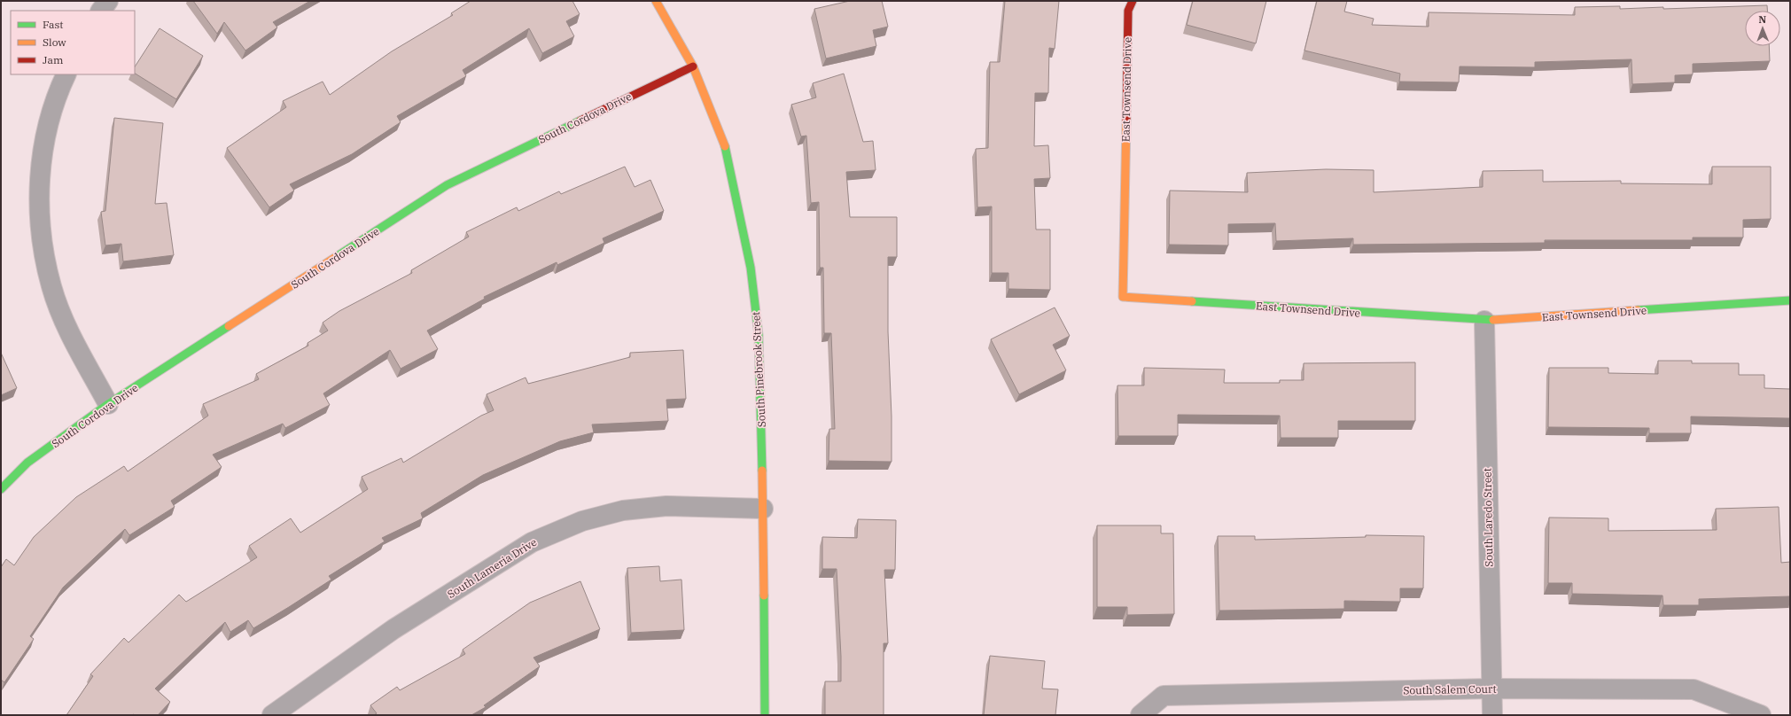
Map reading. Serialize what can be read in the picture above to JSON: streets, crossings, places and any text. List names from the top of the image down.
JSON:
{
  "streets": {
    "street": [
      "East Townsend Drive",
      "South Cordova Drive",
      "South Pinebrook Street",
      "South Laredo Street",
      "South Lameria Drive",
      "South Salem Court"
    ]
  },
  "crossings": [
    ["East Townsend Drive", "South Laredo Street"],
    ["South Cordova Drive", "South Pinebrook Street"],
    ["South Pinebrook Street", "South Lameria Drive"],
    ["South Laredo Street", "South Salem Court"]
  ],
  "legend": ["Fast", "Slow", "Jam"],
  "north": "top"
}
